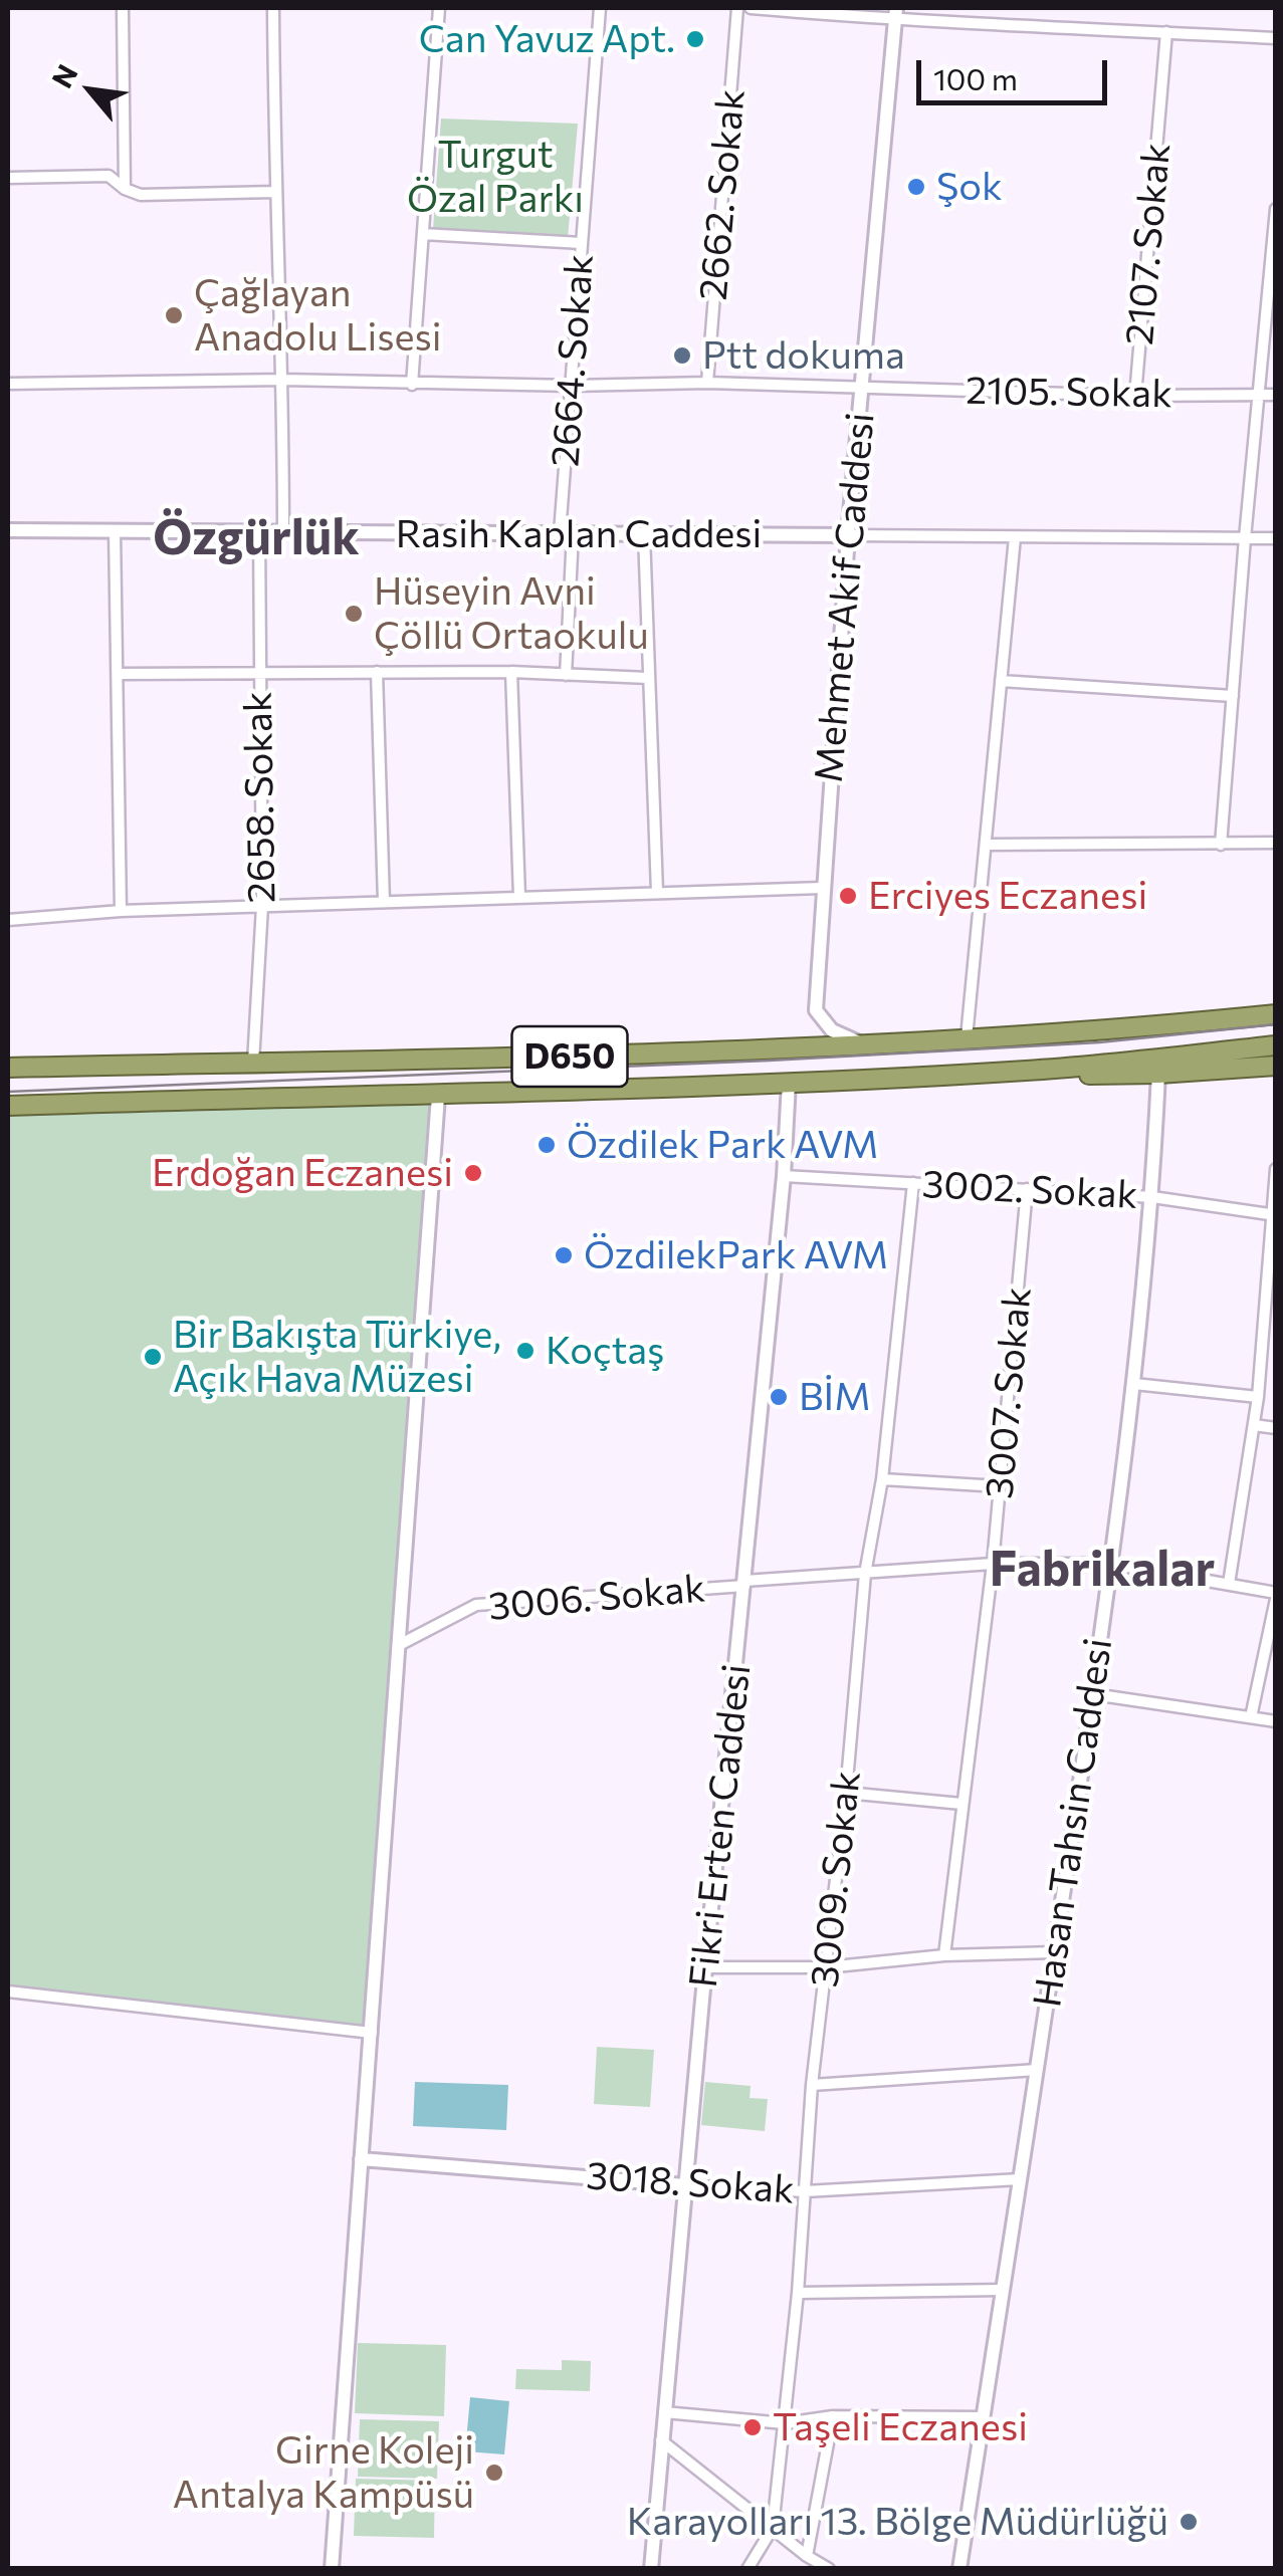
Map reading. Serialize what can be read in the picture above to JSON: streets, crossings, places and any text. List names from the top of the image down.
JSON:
{
  "streets": {
    "highway": ["D650"],
    "street": [
      "2662. Sokak",
      "2107. Sokak",
      "2664. Sokak",
      "2105. Sokak",
      "Rasih Kaplan Caddesi",
      "Mehmet Akif Caddesi",
      "2658. Sokak",
      "3002. Sokak",
      "3007. Sokak",
      "3006. Sokak",
      "Hasan Tahsin Caddesi",
      "Fikri Erten Caddesi",
      "3009. Sokak",
      "3018. Sokak"
    ]
  },
  "crossings": [
    ["2662. Sokak", "2105. Sokak"],
    ["2107. Sokak", "2105. Sokak"],
    ["2664. Sokak", "2105. Sokak"],
    ["2664. Sokak", "Rasih Kaplan Caddesi"],
    ["2105. Sokak", "Mehmet Akif Caddesi"],
    ["Rasih Kaplan Caddesi", "Mehmet Akif Caddesi"],
    ["Rasih Kaplan Caddesi", "2658. Sokak"],
    ["Mehmet Akif Caddesi", "D650"],
    ["2658. Sokak", "D650"],
    ["D650", "Fikri Erten Caddesi"],
    ["3002. Sokak", "3007. Sokak"],
    ["3002. Sokak", "Hasan Tahsin Caddesi"],
    ["3002. Sokak", "Fikri Erten Caddesi"],
    ["3002. Sokak", "3009. Sokak"],
    ["3007. Sokak", "3006. Sokak"],
    ["3006. Sokak", "Hasan Tahsin Caddesi"],
    ["3006. Sokak", "Fikri Erten Caddesi"],
    ["3006. Sokak", "3009. Sokak"],
    ["Hasan Tahsin Caddesi", "3018. Sokak"],
    ["Fikri Erten Caddesi", "3018. Sokak"],
    ["3009. Sokak", "3018. Sokak"]
  ],
  "districts": ["Özgürlük", "Fabrikalar"],
  "parks": ["Turgut Özal Parkı"],
  "places": [
    "Can Yavuz Apt.",
    "Şok",
    "Çağlayan Anadolu Lisesi",
    "Ptt dokuma",
    "Hüseyin Avni Çöllü Ortaokulu",
    "Erciyes Eczanesi",
    "Özdilek Park AVM",
    "Erdoğan Eczanesi",
    "ÖzdilekPark AVM",
    "Koçtaş",
    "Bir Bakışta Türkiye, Açık Hava Müzesi",
    "BİM",
    "Taşeli Eczanesi",
    "Girne Koleji Antalya Kampüsü",
    "Karayolları 13. Bölge Müdürlüğü"
  ],
  "scale_bar": "100 m",
  "north": "top left"
}
